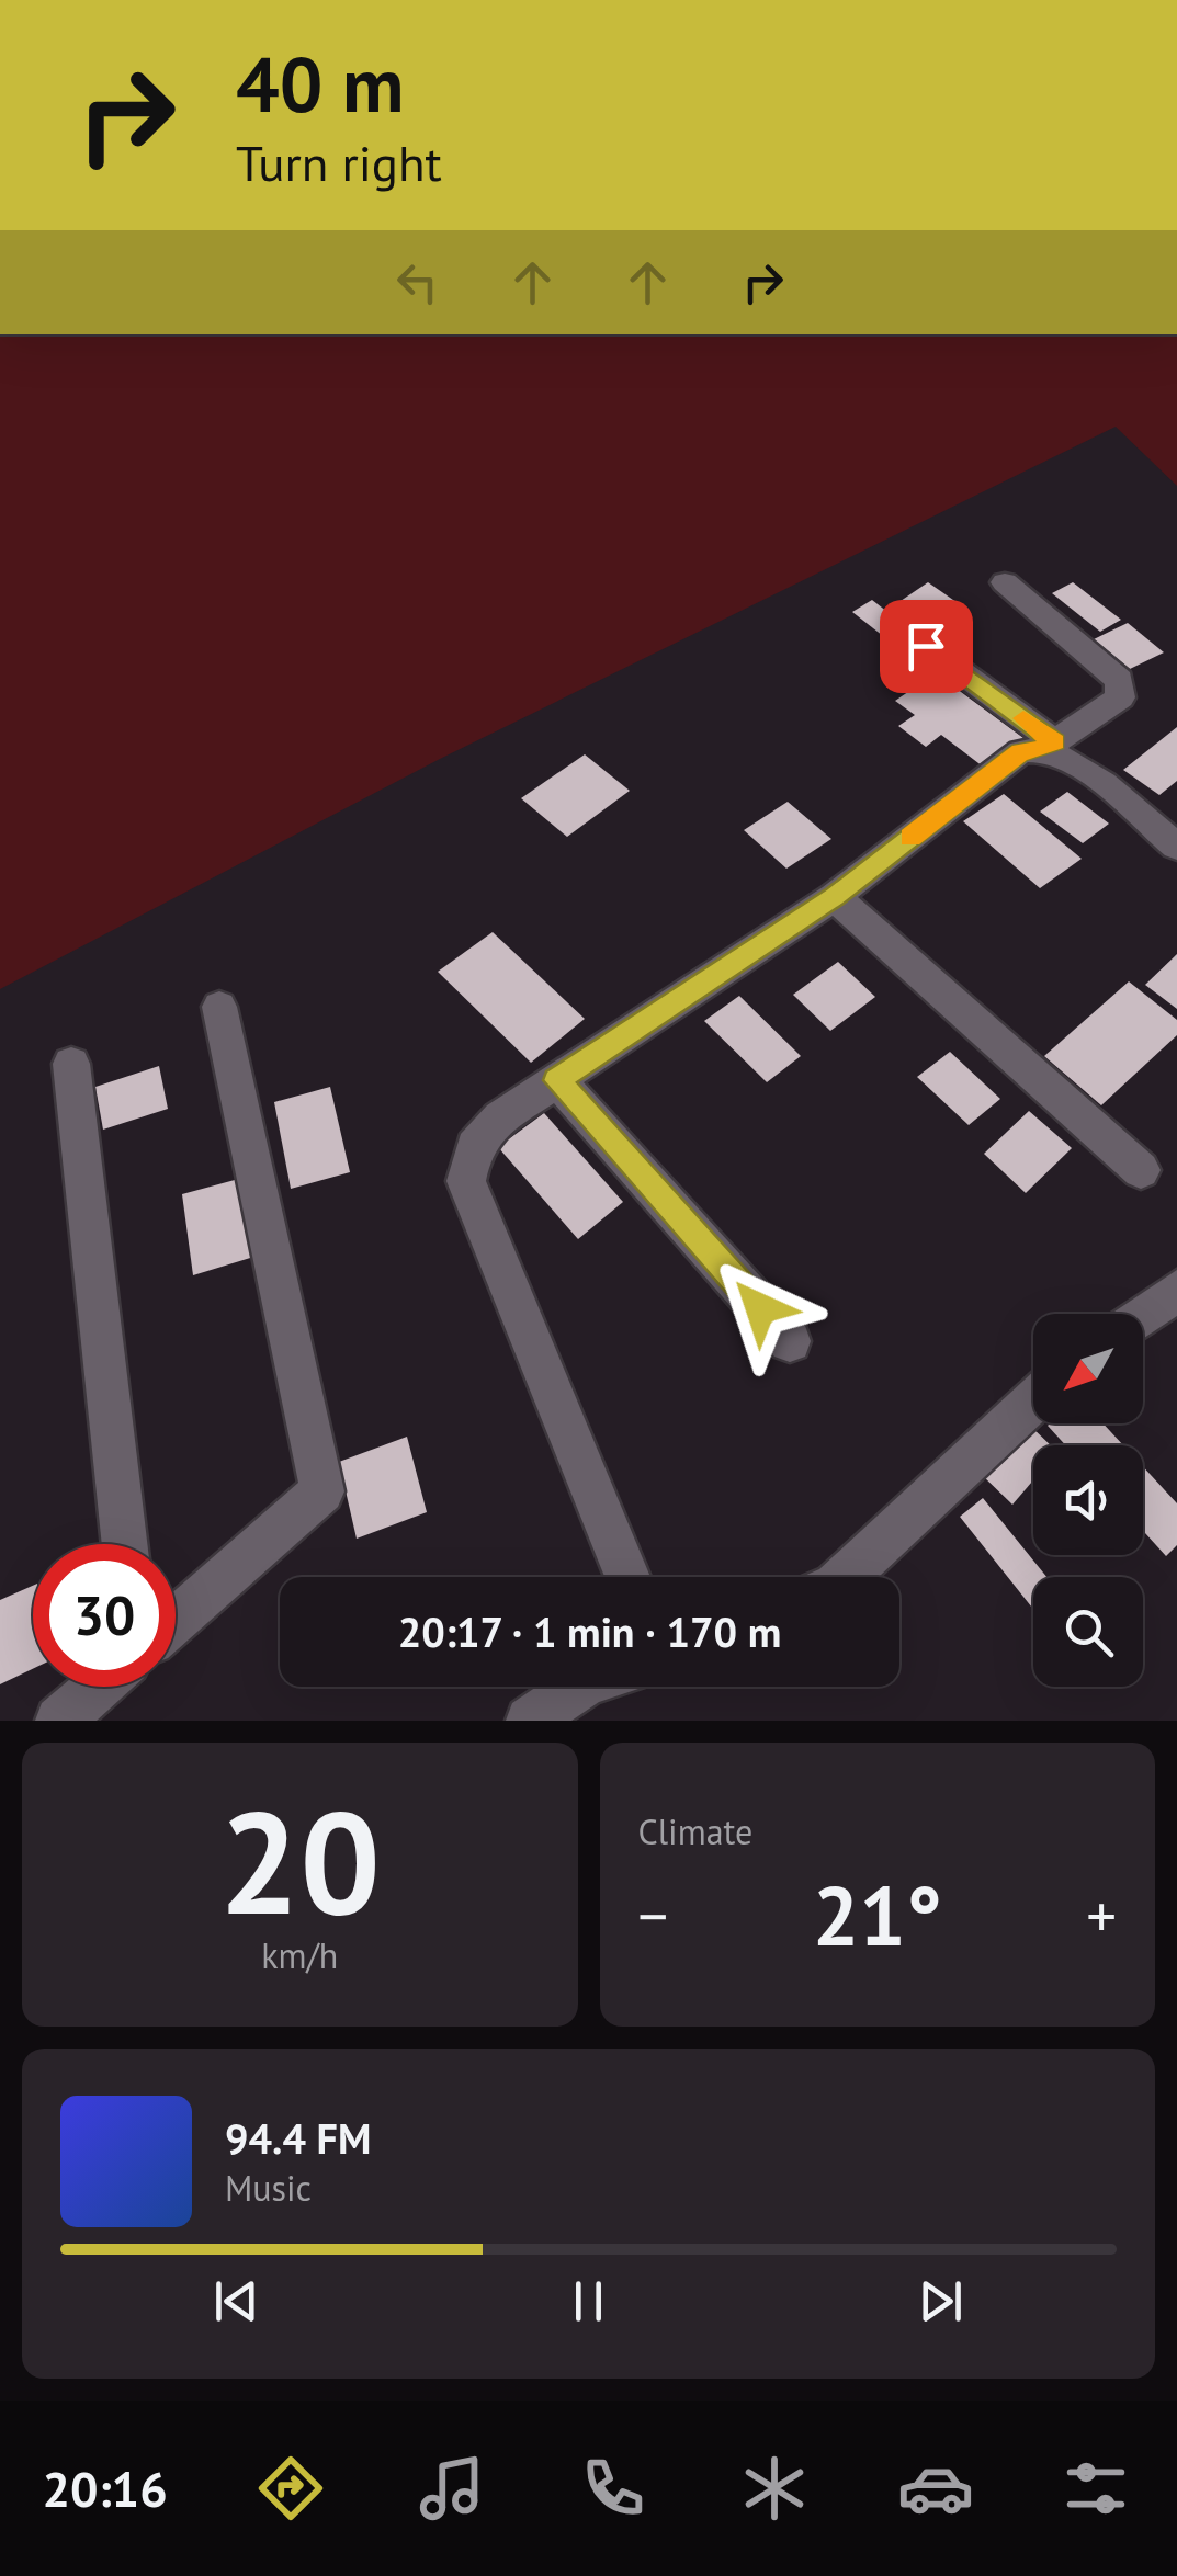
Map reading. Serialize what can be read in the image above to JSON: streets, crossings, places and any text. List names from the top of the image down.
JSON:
{
  "north": "bottom left",
  "page": {
    "turn": ["40 m", "Turn right"],
    "limit": "30",
    "trip": "20:17 · 1 min · 170 m",
    "tile": [
      ["20", "km/h"],
      "Climate"
    ],
    "heat": ["−", "21°", "+"],
    "song": ["94.4 FM", "Music"],
    "tabs": "20:16"
  }
}
